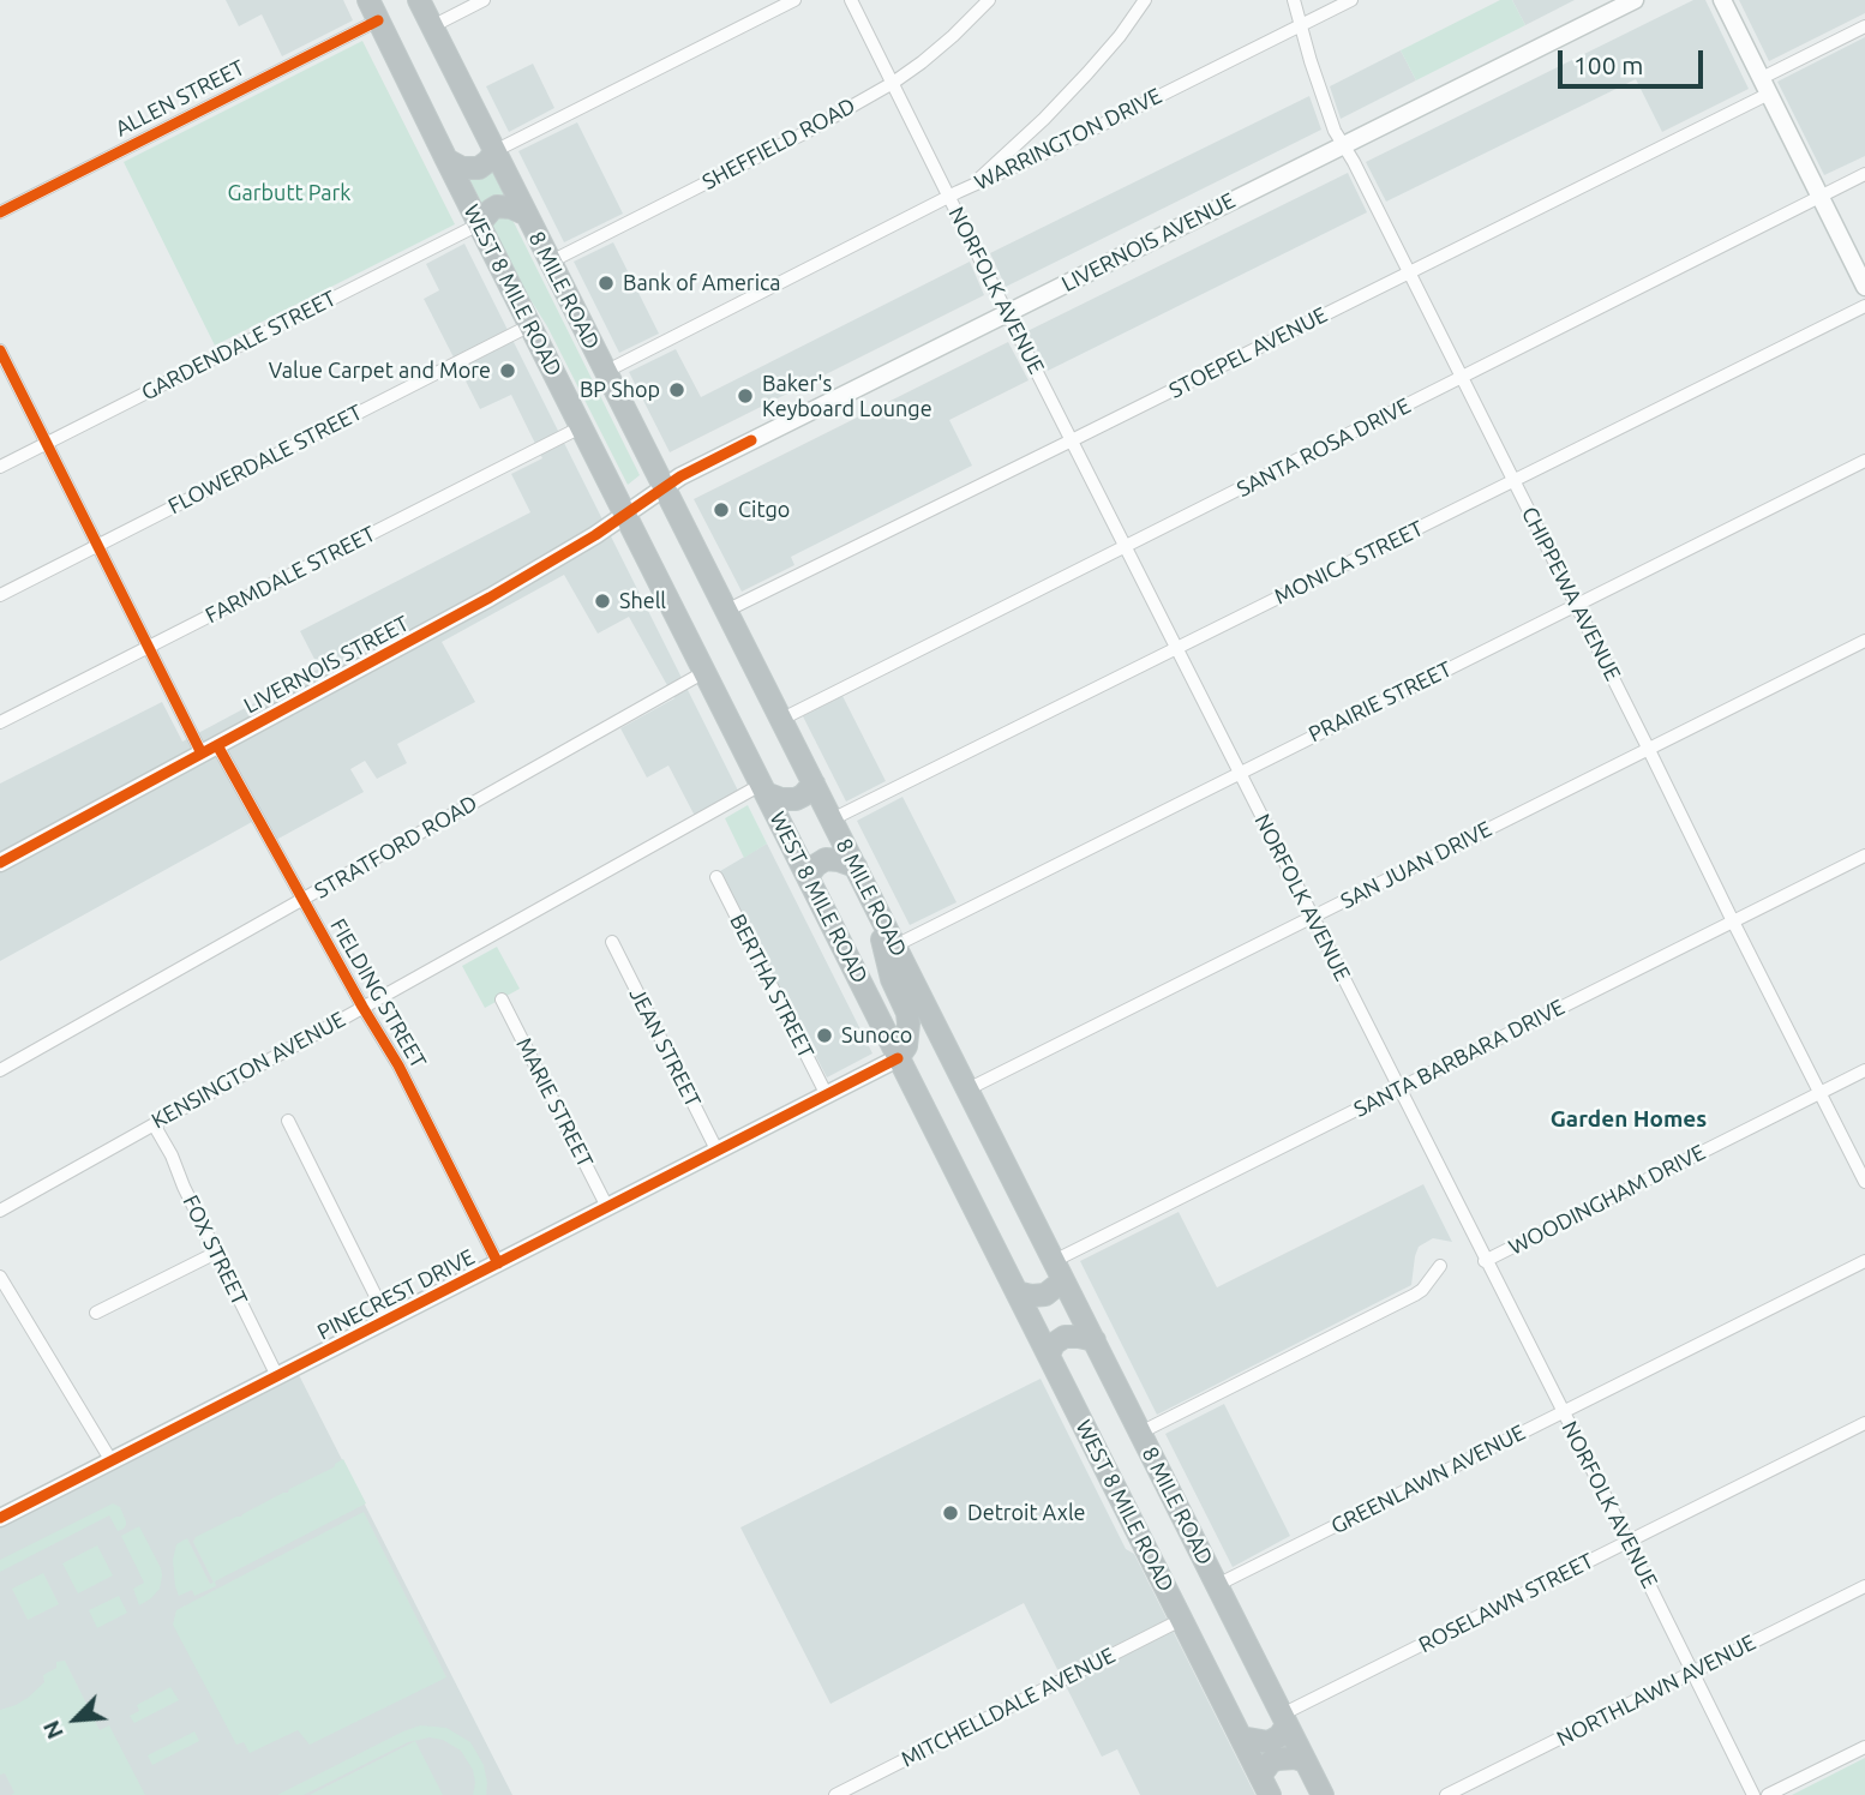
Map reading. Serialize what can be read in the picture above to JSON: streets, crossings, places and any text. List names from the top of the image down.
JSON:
{
  "streets": {
    "highway": ["WEST 8 MILE ROAD", "8 MILE ROAD"],
    "street": [
      "ALLEN STREET",
      "WARRINGTON DRIVE",
      "SHEFFIELD ROAD",
      "LIVERNOIS AVENUE",
      "NORFOLK AVENUE",
      "GARDENDALE STREET",
      "STOEPEL AVENUE",
      "SANTA ROSA DRIVE",
      "FLOWERDALE STREET",
      "MONICA STREET",
      "FARMDALE STREET",
      "CHIPPEWA AVENUE",
      "LIVERNOIS STREET",
      "PRAIRIE STREET",
      "STRATFORD ROAD",
      "SAN JUAN DRIVE",
      "BERTHA STREET",
      "FIELDING STREET",
      "JEAN STREET",
      "SANTA BARBARA DRIVE",
      "KENSINGTON AVENUE",
      "MARIE STREET",
      "WOODINGHAM DRIVE",
      "FOX STREET",
      "PINECREST DRIVE",
      "GREENLAWN AVENUE",
      "ROSELAWN STREET",
      "NORTHLAWN AVENUE",
      "MITCHELLDALE AVENUE"
    ]
  },
  "crossings": [
    ["ALLEN STREET", "WEST 8 MILE ROAD"],
    ["WARRINGTON DRIVE", "8 MILE ROAD"],
    ["WARRINGTON DRIVE", "NORFOLK AVENUE"],
    ["WARRINGTON DRIVE", "CHIPPEWA AVENUE"],
    ["SHEFFIELD ROAD", "8 MILE ROAD"],
    ["SHEFFIELD ROAD", "NORFOLK AVENUE"],
    ["LIVERNOIS AVENUE", "8 MILE ROAD"],
    ["LIVERNOIS AVENUE", "NORFOLK AVENUE"],
    ["LIVERNOIS AVENUE", "CHIPPEWA AVENUE"],
    ["LIVERNOIS AVENUE", "LIVERNOIS STREET"],
    ["WEST 8 MILE ROAD", "GARDENDALE STREET"],
    ["WEST 8 MILE ROAD", "FLOWERDALE STREET"],
    ["WEST 8 MILE ROAD", "FARMDALE STREET"],
    ["WEST 8 MILE ROAD", "LIVERNOIS STREET"],
    ["WEST 8 MILE ROAD", "STRATFORD ROAD"],
    ["WEST 8 MILE ROAD", "KENSINGTON AVENUE"],
    ["WEST 8 MILE ROAD", "PINECREST DRIVE"],
    ["WEST 8 MILE ROAD", "MITCHELLDALE AVENUE"],
    ["8 MILE ROAD", "STOEPEL AVENUE"],
    ["8 MILE ROAD", "SANTA ROSA DRIVE"],
    ["8 MILE ROAD", "MONICA STREET"],
    ["8 MILE ROAD", "LIVERNOIS STREET"],
    ["8 MILE ROAD", "PRAIRIE STREET"],
    ["8 MILE ROAD", "SAN JUAN DRIVE"],
    ["8 MILE ROAD", "SANTA BARBARA DRIVE"],
    ["8 MILE ROAD", "GREENLAWN AVENUE"],
    ["8 MILE ROAD", "ROSELAWN STREET"],
    ["NORFOLK AVENUE", "STOEPEL AVENUE"],
    ["NORFOLK AVENUE", "SANTA ROSA DRIVE"],
    ["NORFOLK AVENUE", "MONICA STREET"],
    ["NORFOLK AVENUE", "PRAIRIE STREET"],
    ["NORFOLK AVENUE", "SAN JUAN DRIVE"],
    ["NORFOLK AVENUE", "SANTA BARBARA DRIVE"],
    ["NORFOLK AVENUE", "WOODINGHAM DRIVE"],
    ["NORFOLK AVENUE", "GREENLAWN AVENUE"],
    ["NORFOLK AVENUE", "ROSELAWN STREET"],
    ["NORFOLK AVENUE", "NORTHLAWN AVENUE"],
    ["GARDENDALE STREET", "FIELDING STREET"],
    ["STOEPEL AVENUE", "CHIPPEWA AVENUE"],
    ["SANTA ROSA DRIVE", "CHIPPEWA AVENUE"],
    ["FLOWERDALE STREET", "FIELDING STREET"],
    ["MONICA STREET", "CHIPPEWA AVENUE"],
    ["FARMDALE STREET", "FIELDING STREET"],
    ["CHIPPEWA AVENUE", "PRAIRIE STREET"],
    ["CHIPPEWA AVENUE", "SAN JUAN DRIVE"],
    ["CHIPPEWA AVENUE", "SANTA BARBARA DRIVE"],
    ["CHIPPEWA AVENUE", "WOODINGHAM DRIVE"],
    ["LIVERNOIS STREET", "FIELDING STREET"],
    ["STRATFORD ROAD", "FIELDING STREET"],
    ["BERTHA STREET", "PINECREST DRIVE"],
    ["FIELDING STREET", "KENSINGTON AVENUE"],
    ["FIELDING STREET", "PINECREST DRIVE"],
    ["JEAN STREET", "PINECREST DRIVE"],
    ["KENSINGTON AVENUE", "FOX STREET"],
    ["MARIE STREET", "PINECREST DRIVE"],
    ["FOX STREET", "PINECREST DRIVE"]
  ],
  "districts": ["Garden Homes"],
  "parks": ["Garbutt Park"],
  "places": [
    "Bank of America",
    "Value Carpet and More",
    "BP Shop",
    "Baker's Keyboard Lounge",
    "Citgo",
    "Shell",
    "Sunoco",
    "Detroit Axle"
  ],
  "scale_bar": "100 m",
  "north": "bottom left"
}
